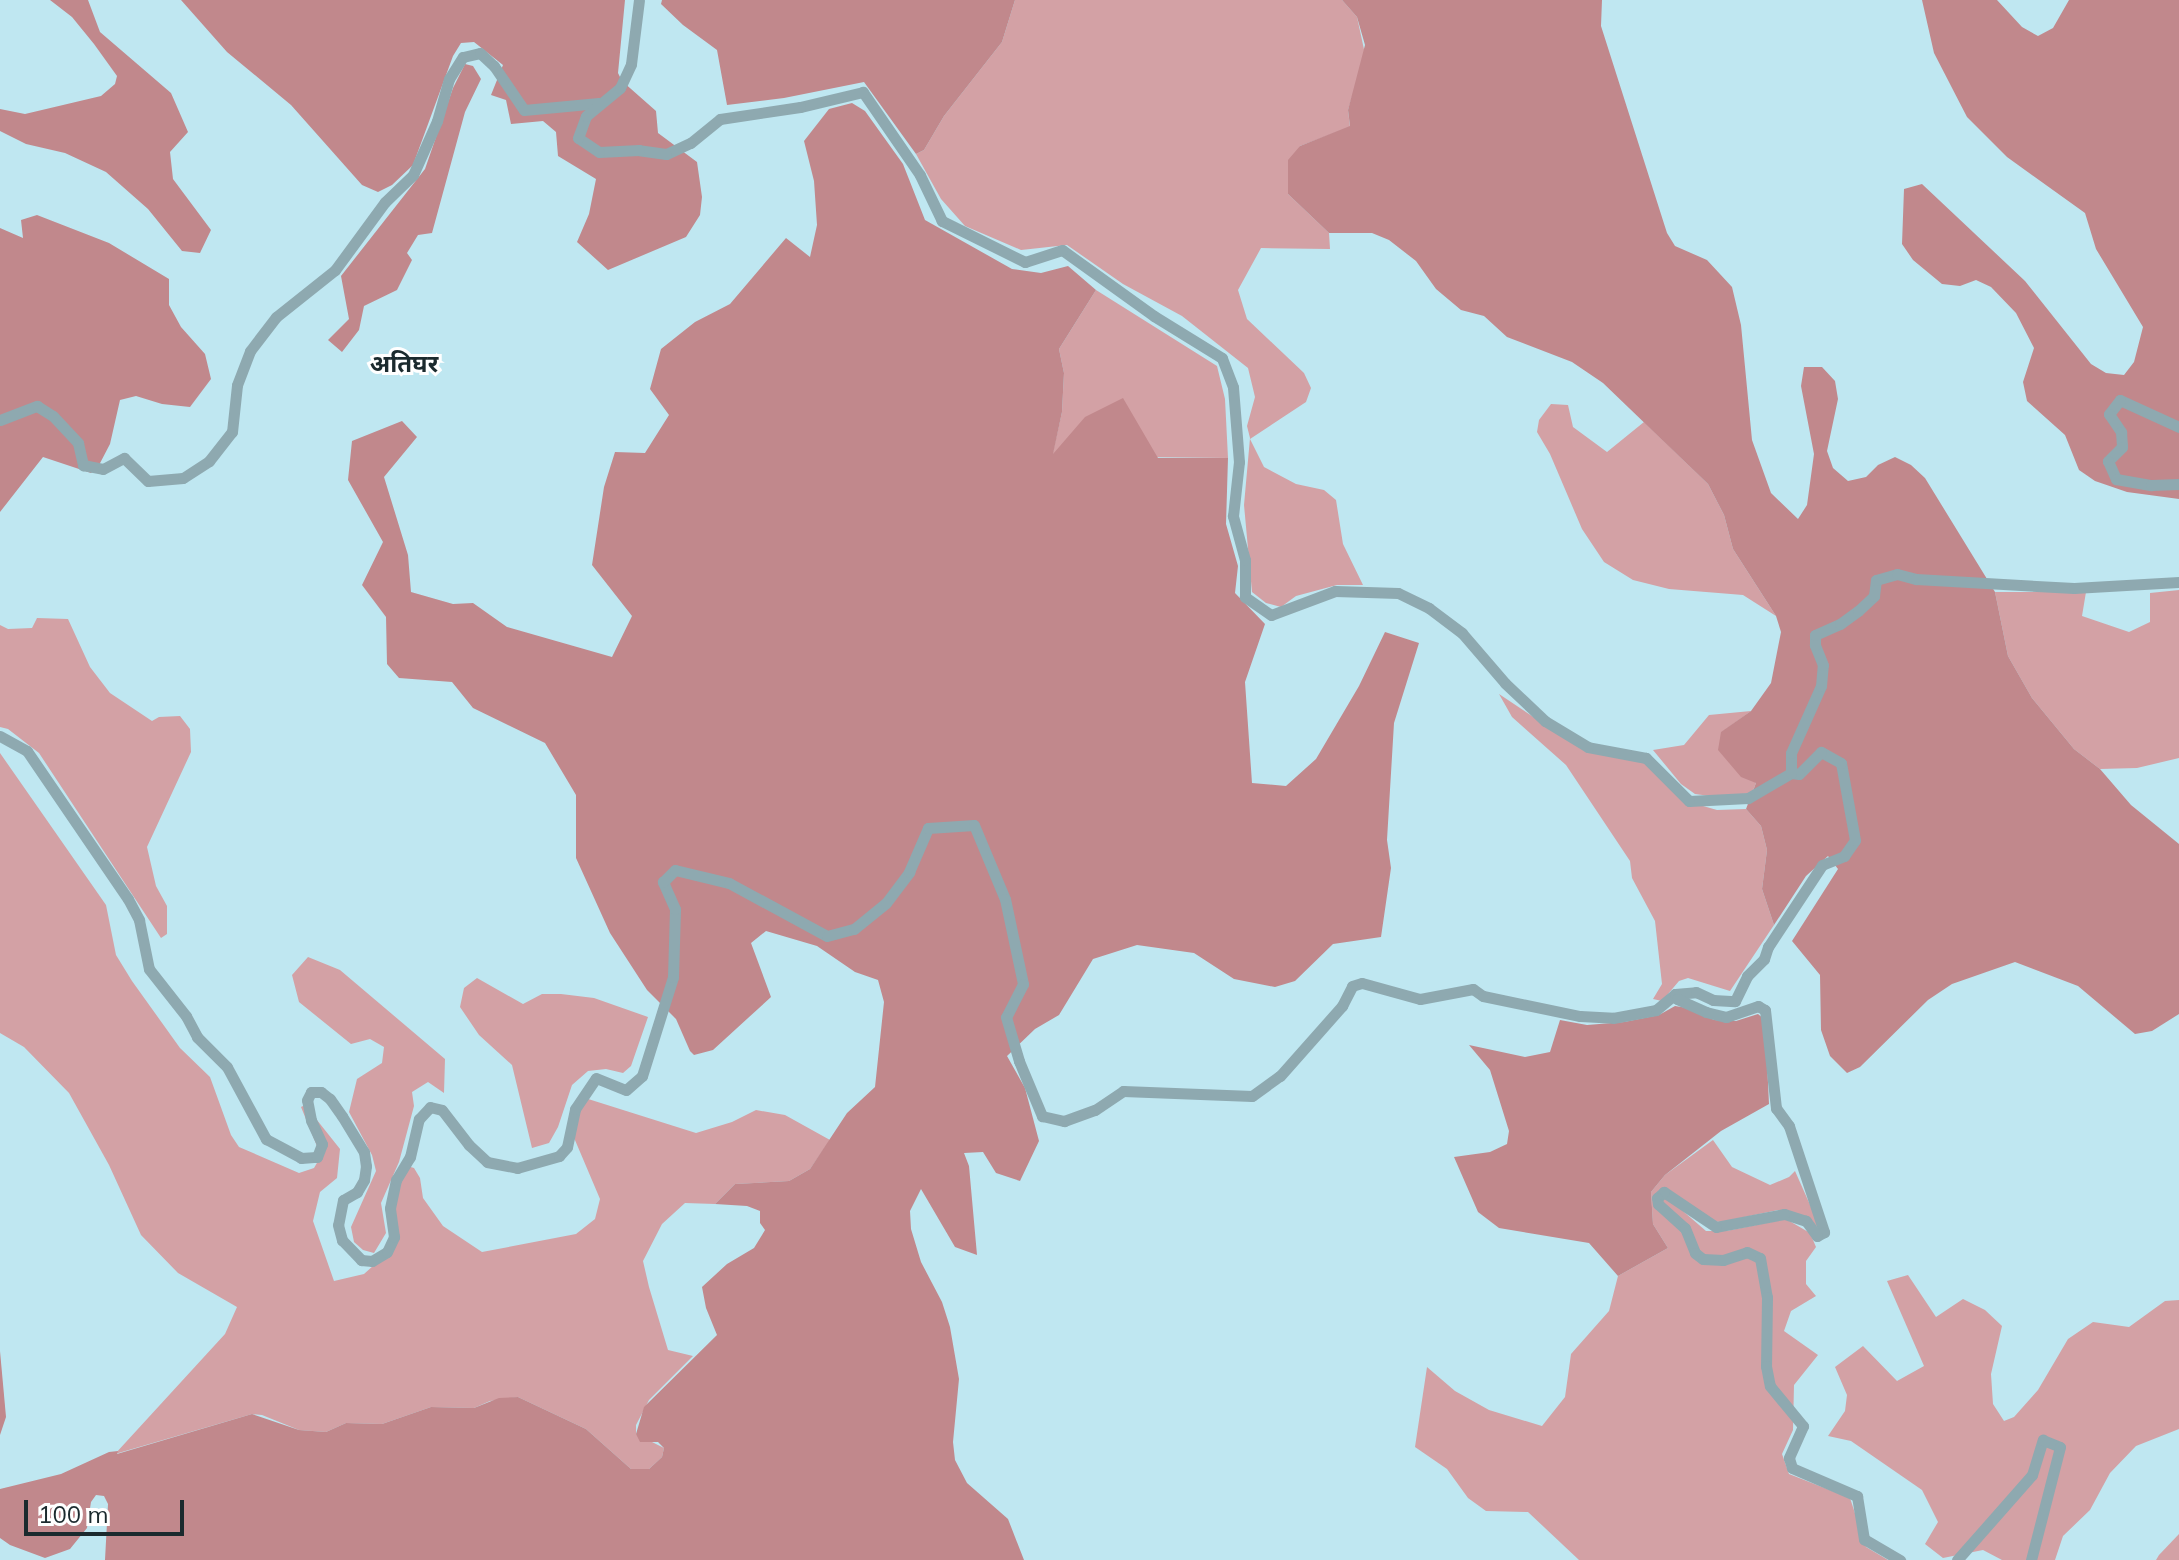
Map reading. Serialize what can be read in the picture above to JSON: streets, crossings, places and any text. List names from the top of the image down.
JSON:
{
  "districts": ["अतिघर"],
  "scale_bar": "100 m"
}
